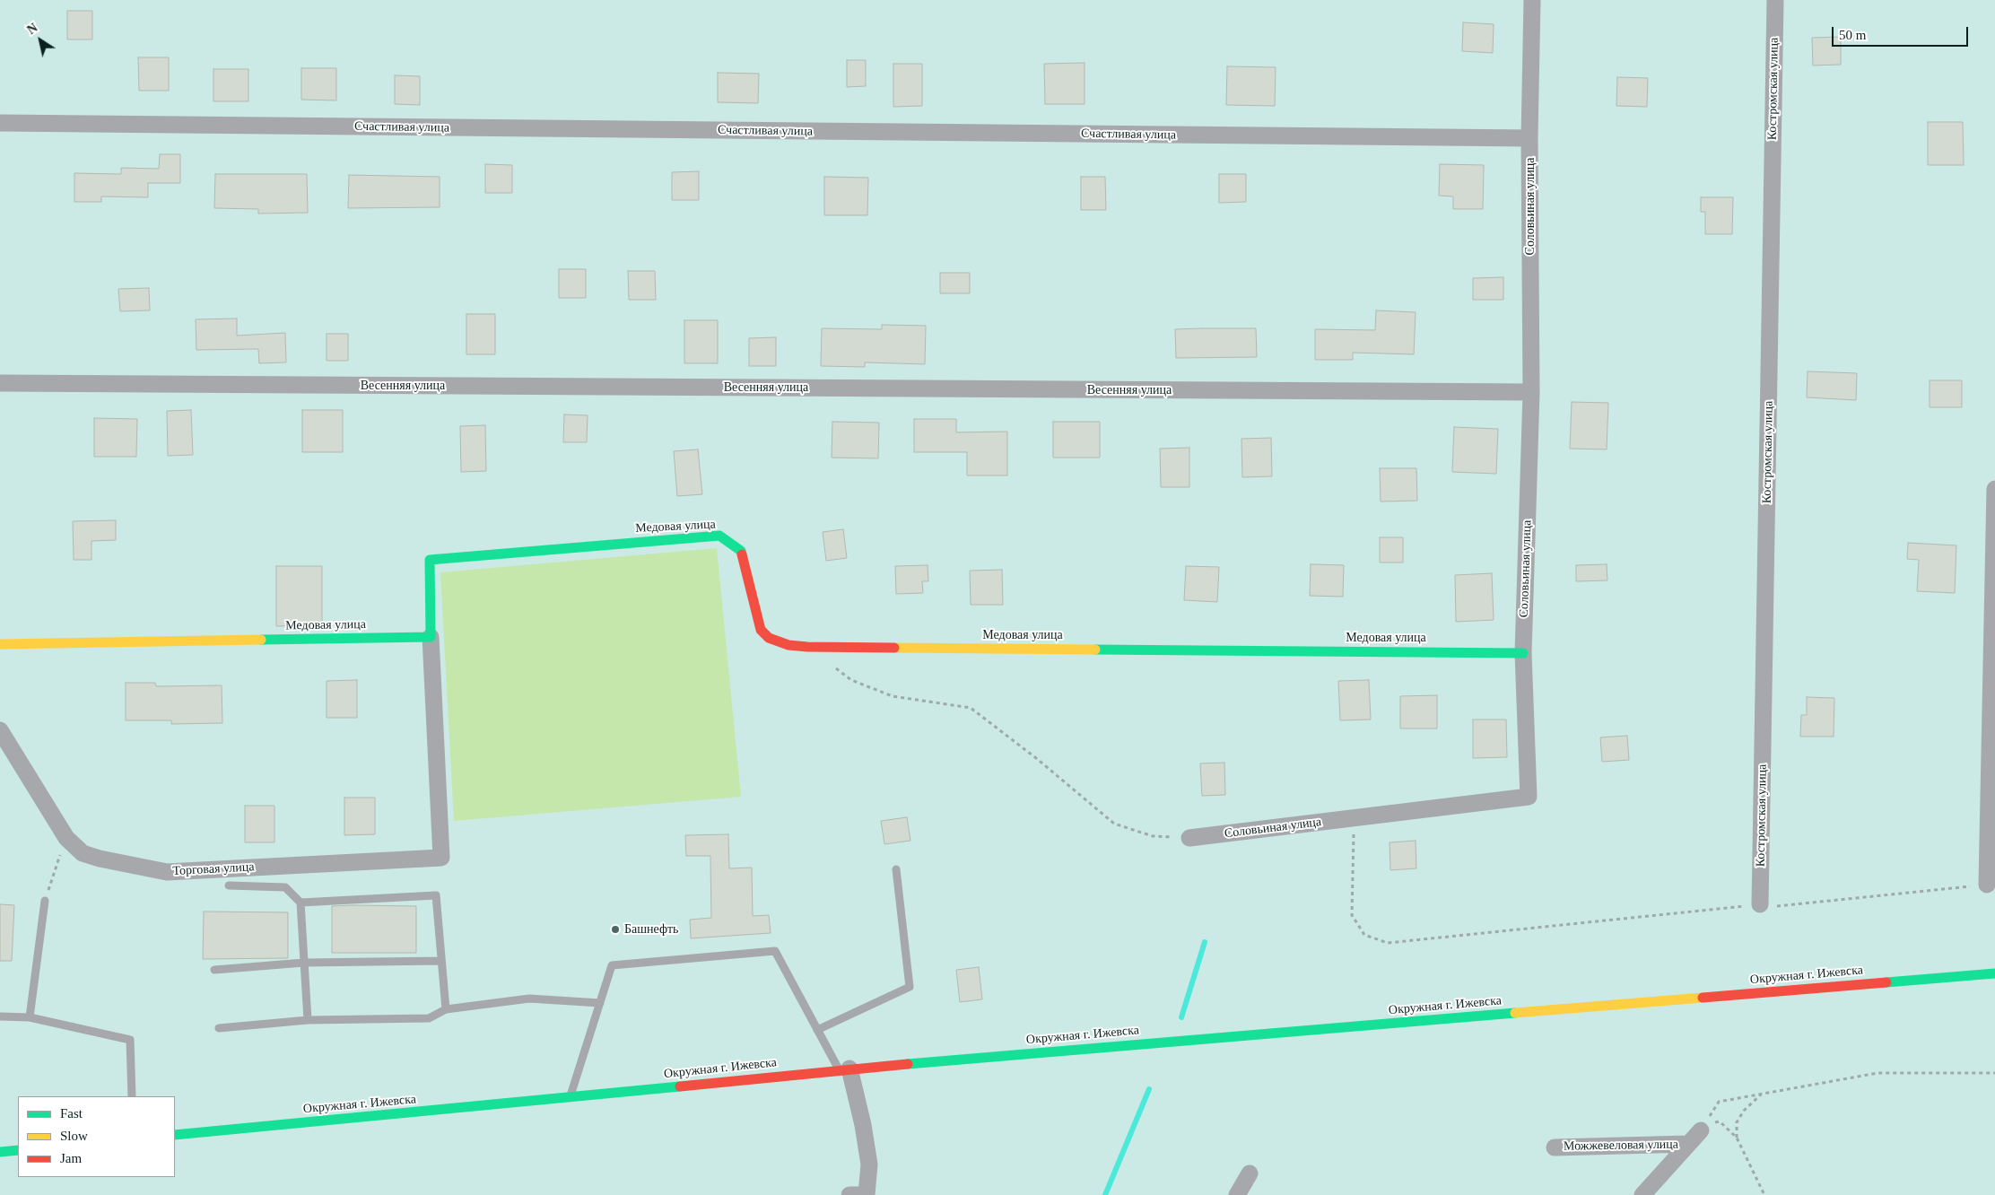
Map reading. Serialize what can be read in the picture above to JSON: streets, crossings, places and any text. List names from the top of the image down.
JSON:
{
  "streets": {
    "main road": ["Медовая улица", "Окружная г. Ижевска"],
    "street": [
      "Костромская улица",
      "Счастливая улица",
      "Соловьиная улица",
      "Весенняя улица",
      "Торговая улица",
      "Можжевеловая улица"
    ]
  },
  "crossings": [
    ["Счастливая улица", "Соловьиная улица"],
    ["Соловьиная улица", "Весенняя улица"],
    ["Соловьиная улица", "Медовая улица"],
    ["Медовая улица", "Торговая улица"]
  ],
  "places": ["Башнефть"],
  "legend": ["Fast", "Slow", "Jam"],
  "scale_bar": "50 m",
  "north": "top left"
}
